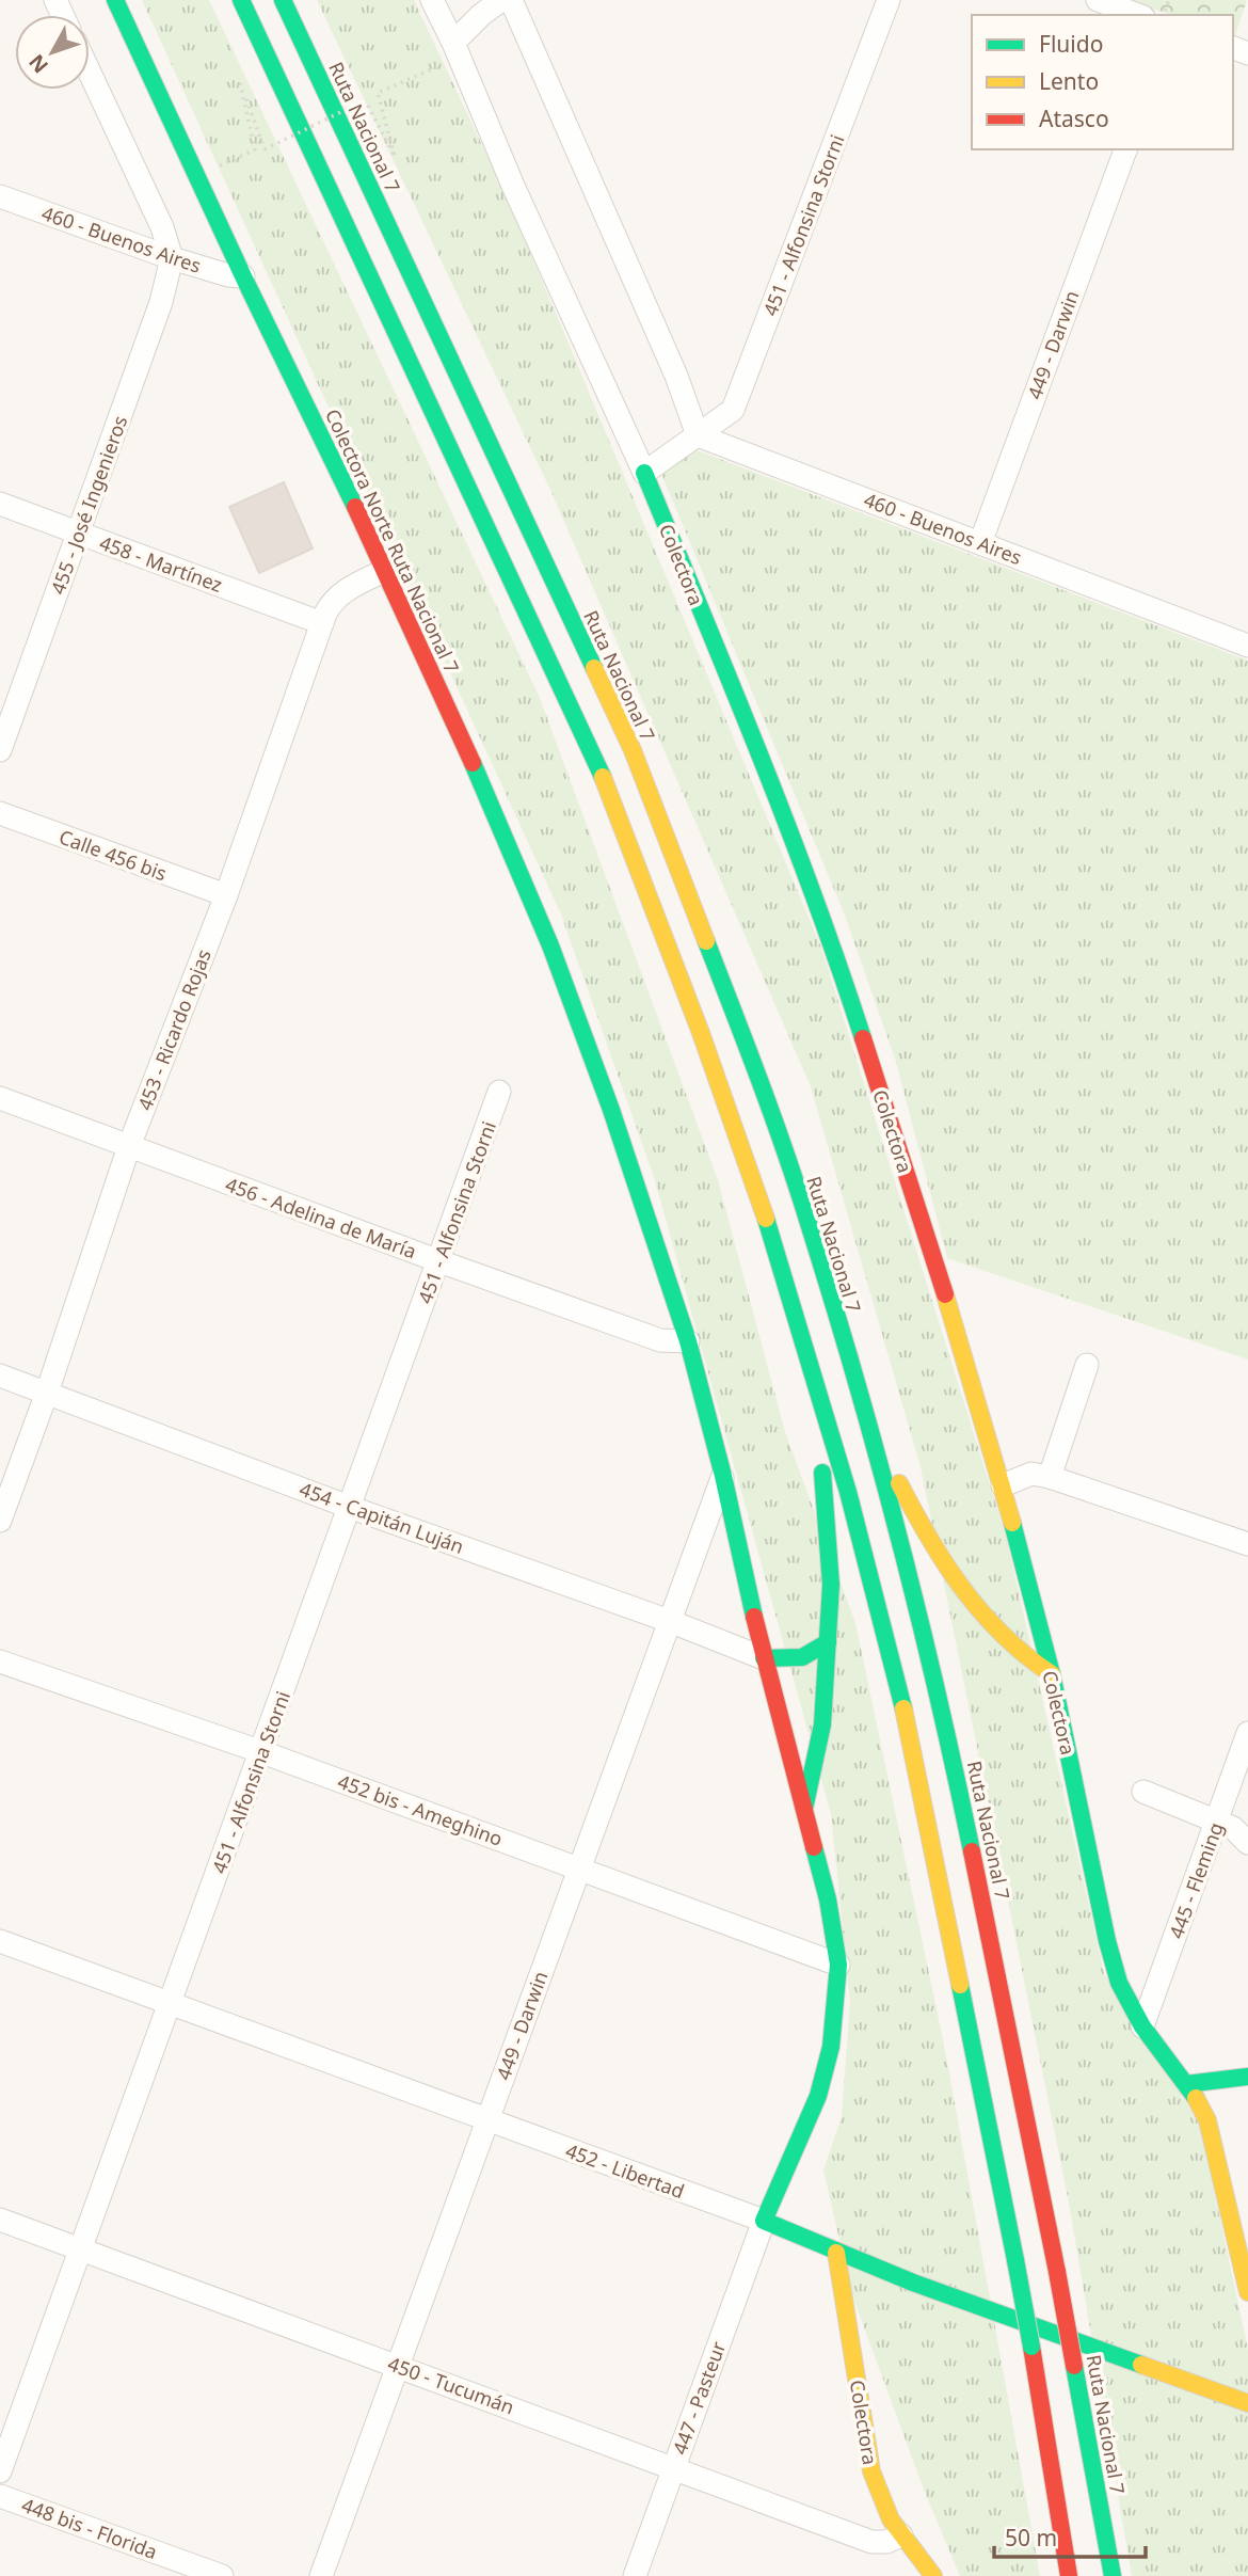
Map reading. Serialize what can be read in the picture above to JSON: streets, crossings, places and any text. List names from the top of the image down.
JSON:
{
  "streets": {
    "main road": [
      "Ruta Nacional 7",
      "Colectora Norte Ruta Nacional 7",
      "Colectora",
      "452 - Libertad"
    ],
    "street": [
      "451 - Alfonsina Storni",
      "460 - Buenos Aires",
      "449 - Darwin",
      "455 - José Ingenieros",
      "458 - Martínez",
      "Calle 456 bis",
      "453 - Ricardo Rojas",
      "456 - Adelina de María",
      "454 - Capitán Luján",
      "452 bis - Ameghino",
      "445 - Fleming",
      "450 - Tucumán",
      "447 - Pasteur",
      "448 bis - Florida"
    ]
  },
  "crossings": [
    ["451 - Alfonsina Storni", "460 - Buenos Aires"],
    ["451 - Alfonsina Storni", "456 - Adelina de María"],
    ["451 - Alfonsina Storni", "454 - Capitán Luján"],
    ["451 - Alfonsina Storni", "452 bis - Ameghino"],
    ["451 - Alfonsina Storni", "452 - Libertad"],
    ["451 - Alfonsina Storni", "450 - Tucumán"],
    ["460 - Buenos Aires", "449 - Darwin"],
    ["460 - Buenos Aires", "455 - José Ingenieros"],
    ["460 - Buenos Aires", "Colectora Norte Ruta Nacional 7"],
    ["449 - Darwin", "454 - Capitán Luján"],
    ["449 - Darwin", "452 bis - Ameghino"],
    ["449 - Darwin", "452 - Libertad"],
    ["449 - Darwin", "450 - Tucumán"],
    ["455 - José Ingenieros", "458 - Martínez"],
    ["Colectora Norte Ruta Nacional 7", "453 - Ricardo Rojas"],
    ["Colectora Norte Ruta Nacional 7", "456 - Adelina de María"],
    ["458 - Martínez", "453 - Ricardo Rojas"],
    ["Colectora", "445 - Fleming"],
    ["Colectora", "452 - Libertad"],
    ["Colectora", "450 - Tucumán"],
    ["Calle 456 bis", "453 - Ricardo Rojas"],
    ["453 - Ricardo Rojas", "456 - Adelina de María"],
    ["453 - Ricardo Rojas", "454 - Capitán Luján"],
    ["452 - Libertad", "447 - Pasteur"],
    ["450 - Tucumán", "447 - Pasteur"]
  ],
  "legend": ["Fluido", "Lento", "Atasco"],
  "scale_bar": "50 m",
  "north": "bottom left"
}
